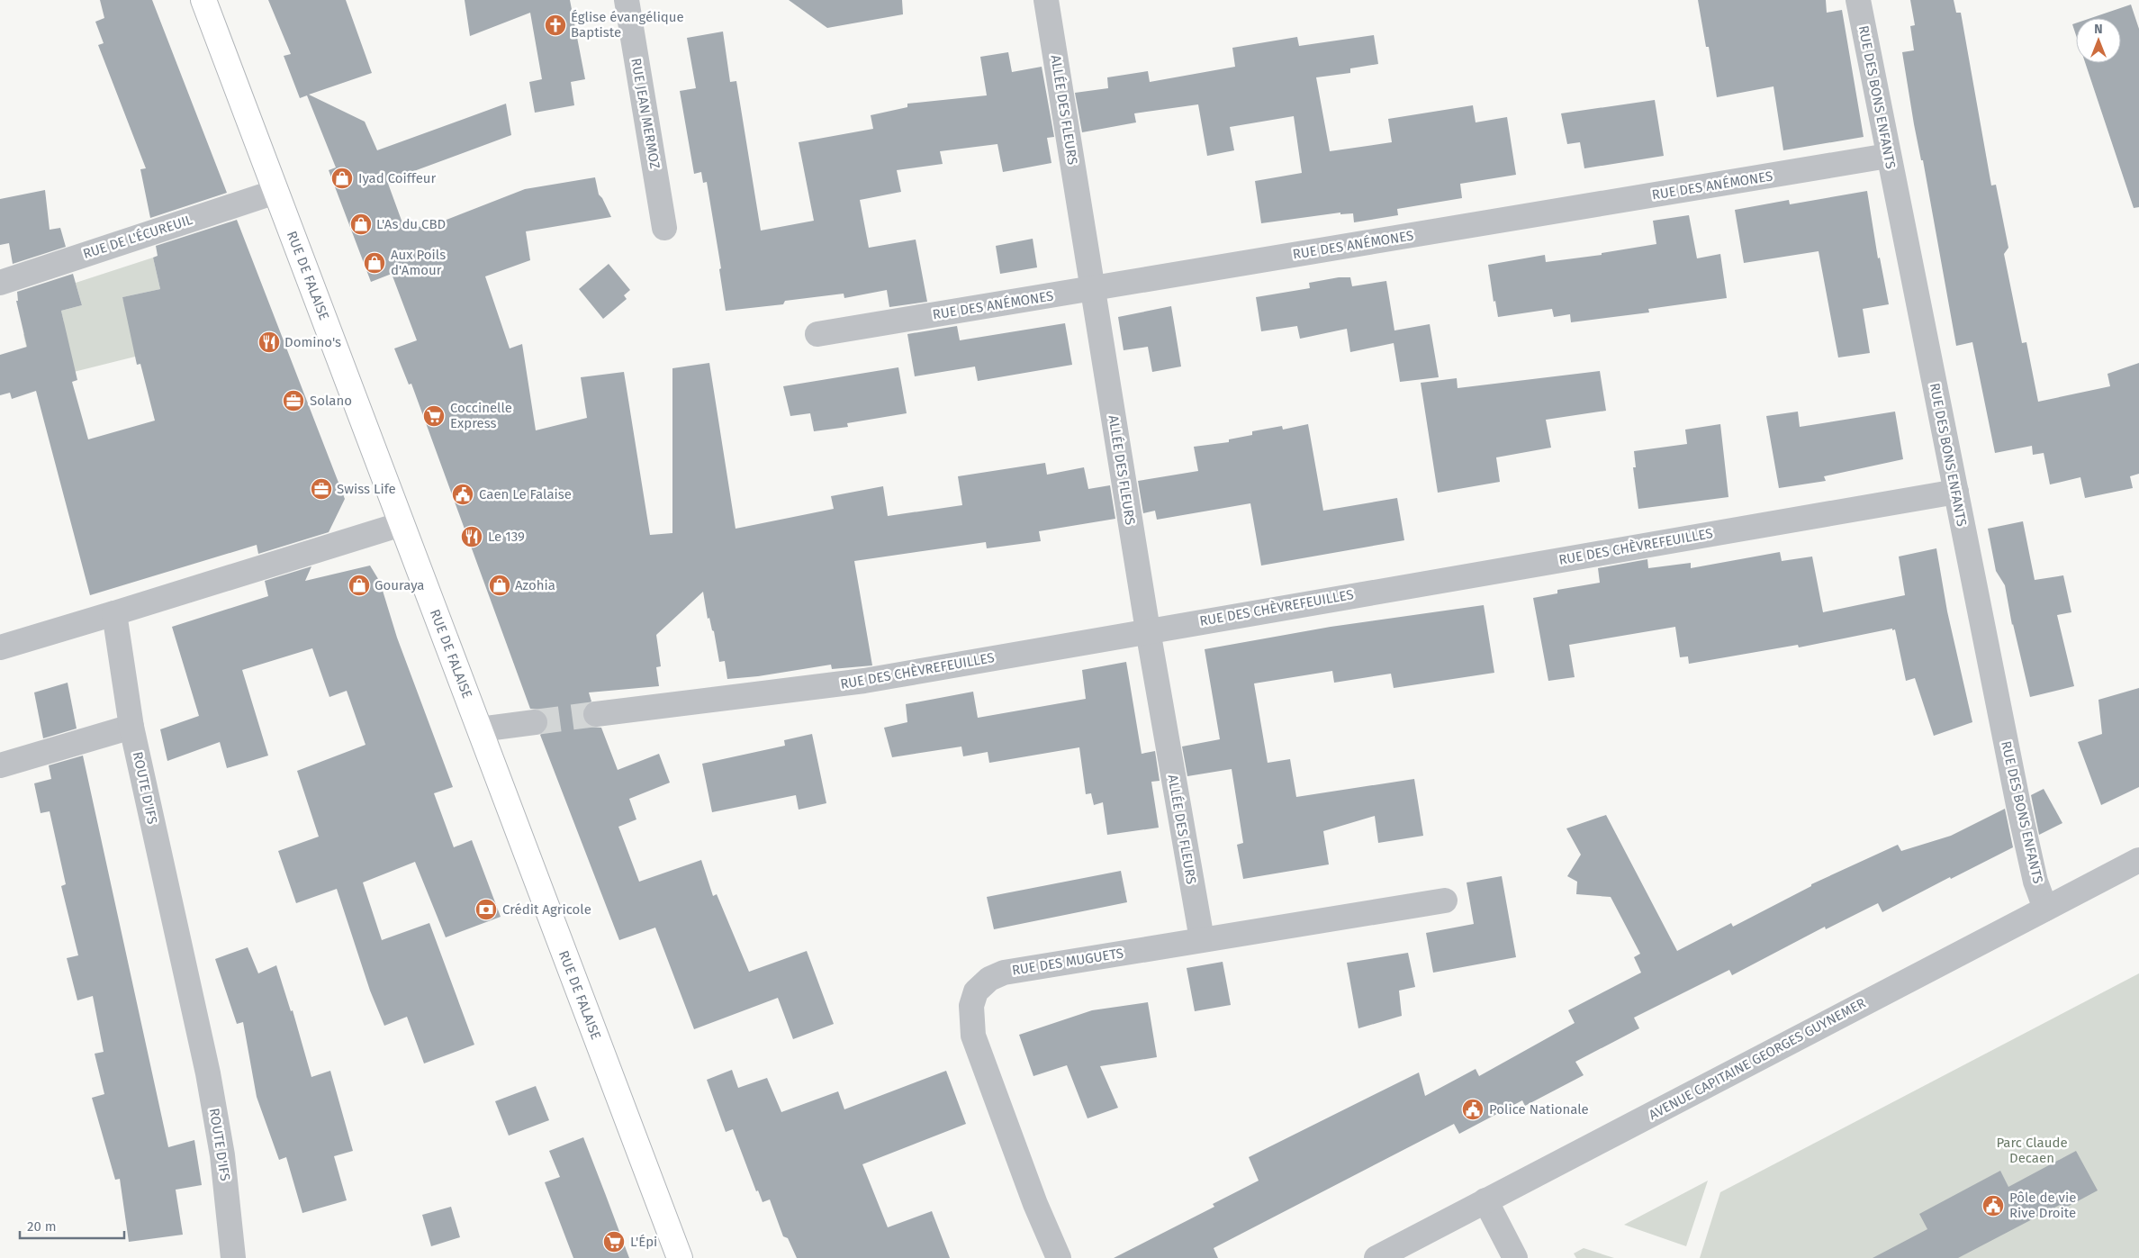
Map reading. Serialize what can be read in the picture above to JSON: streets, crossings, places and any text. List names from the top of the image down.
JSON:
{
  "streets": {
    "main road": ["RUE DE FALAISE"],
    "street": [
      "RUE DES BONS ENFANTS",
      "ALLÉE DES FLEURS",
      "RUE JEAN MERMOZ",
      "RUE DES ANÉMONES",
      "RUE DE L'ÉCUREUIL",
      "RUE DES CHÈVREFEUILLES",
      "ROUTE D'IFS",
      "RUE DES MUGUETS",
      "AVENUE CAPITAINE GEORGES GUYNEMER"
    ]
  },
  "crossings": [
    ["RUE DES BONS ENFANTS", "RUE DES ANÉMONES"],
    ["RUE DES BONS ENFANTS", "RUE DES CHÈVREFEUILLES"],
    ["RUE DES BONS ENFANTS", "AVENUE CAPITAINE GEORGES GUYNEMER"],
    ["ALLÉE DES FLEURS", "RUE DES ANÉMONES"],
    ["ALLÉE DES FLEURS", "RUE DES CHÈVREFEUILLES"],
    ["ALLÉE DES FLEURS", "RUE DES MUGUETS"],
    ["RUE DE L'ÉCUREUIL", "RUE DE FALAISE"]
  ],
  "parks": ["Parc Claude Decaen"],
  "places": {
    "church": ["Église évangélique Baptiste"],
    "shop": [
      "Iyad Coiffeur",
      "L'As du CBD",
      "Aux Poils d'Amour",
      "Gouraya",
      "Azohia"
    ],
    "restaurant": ["Domino's", "Le 139"],
    "office": ["Solano", "Swiss Life"],
    "supermarket": ["Coccinelle Express", "L'Épi"],
    "public building": ["Caen Le Falaise", "Police Nationale", "Pôle de vie Rive Droite"],
    "bank": ["Crédit Agricole"]
  },
  "scale_bar": "20 m",
  "north": "top"
}
